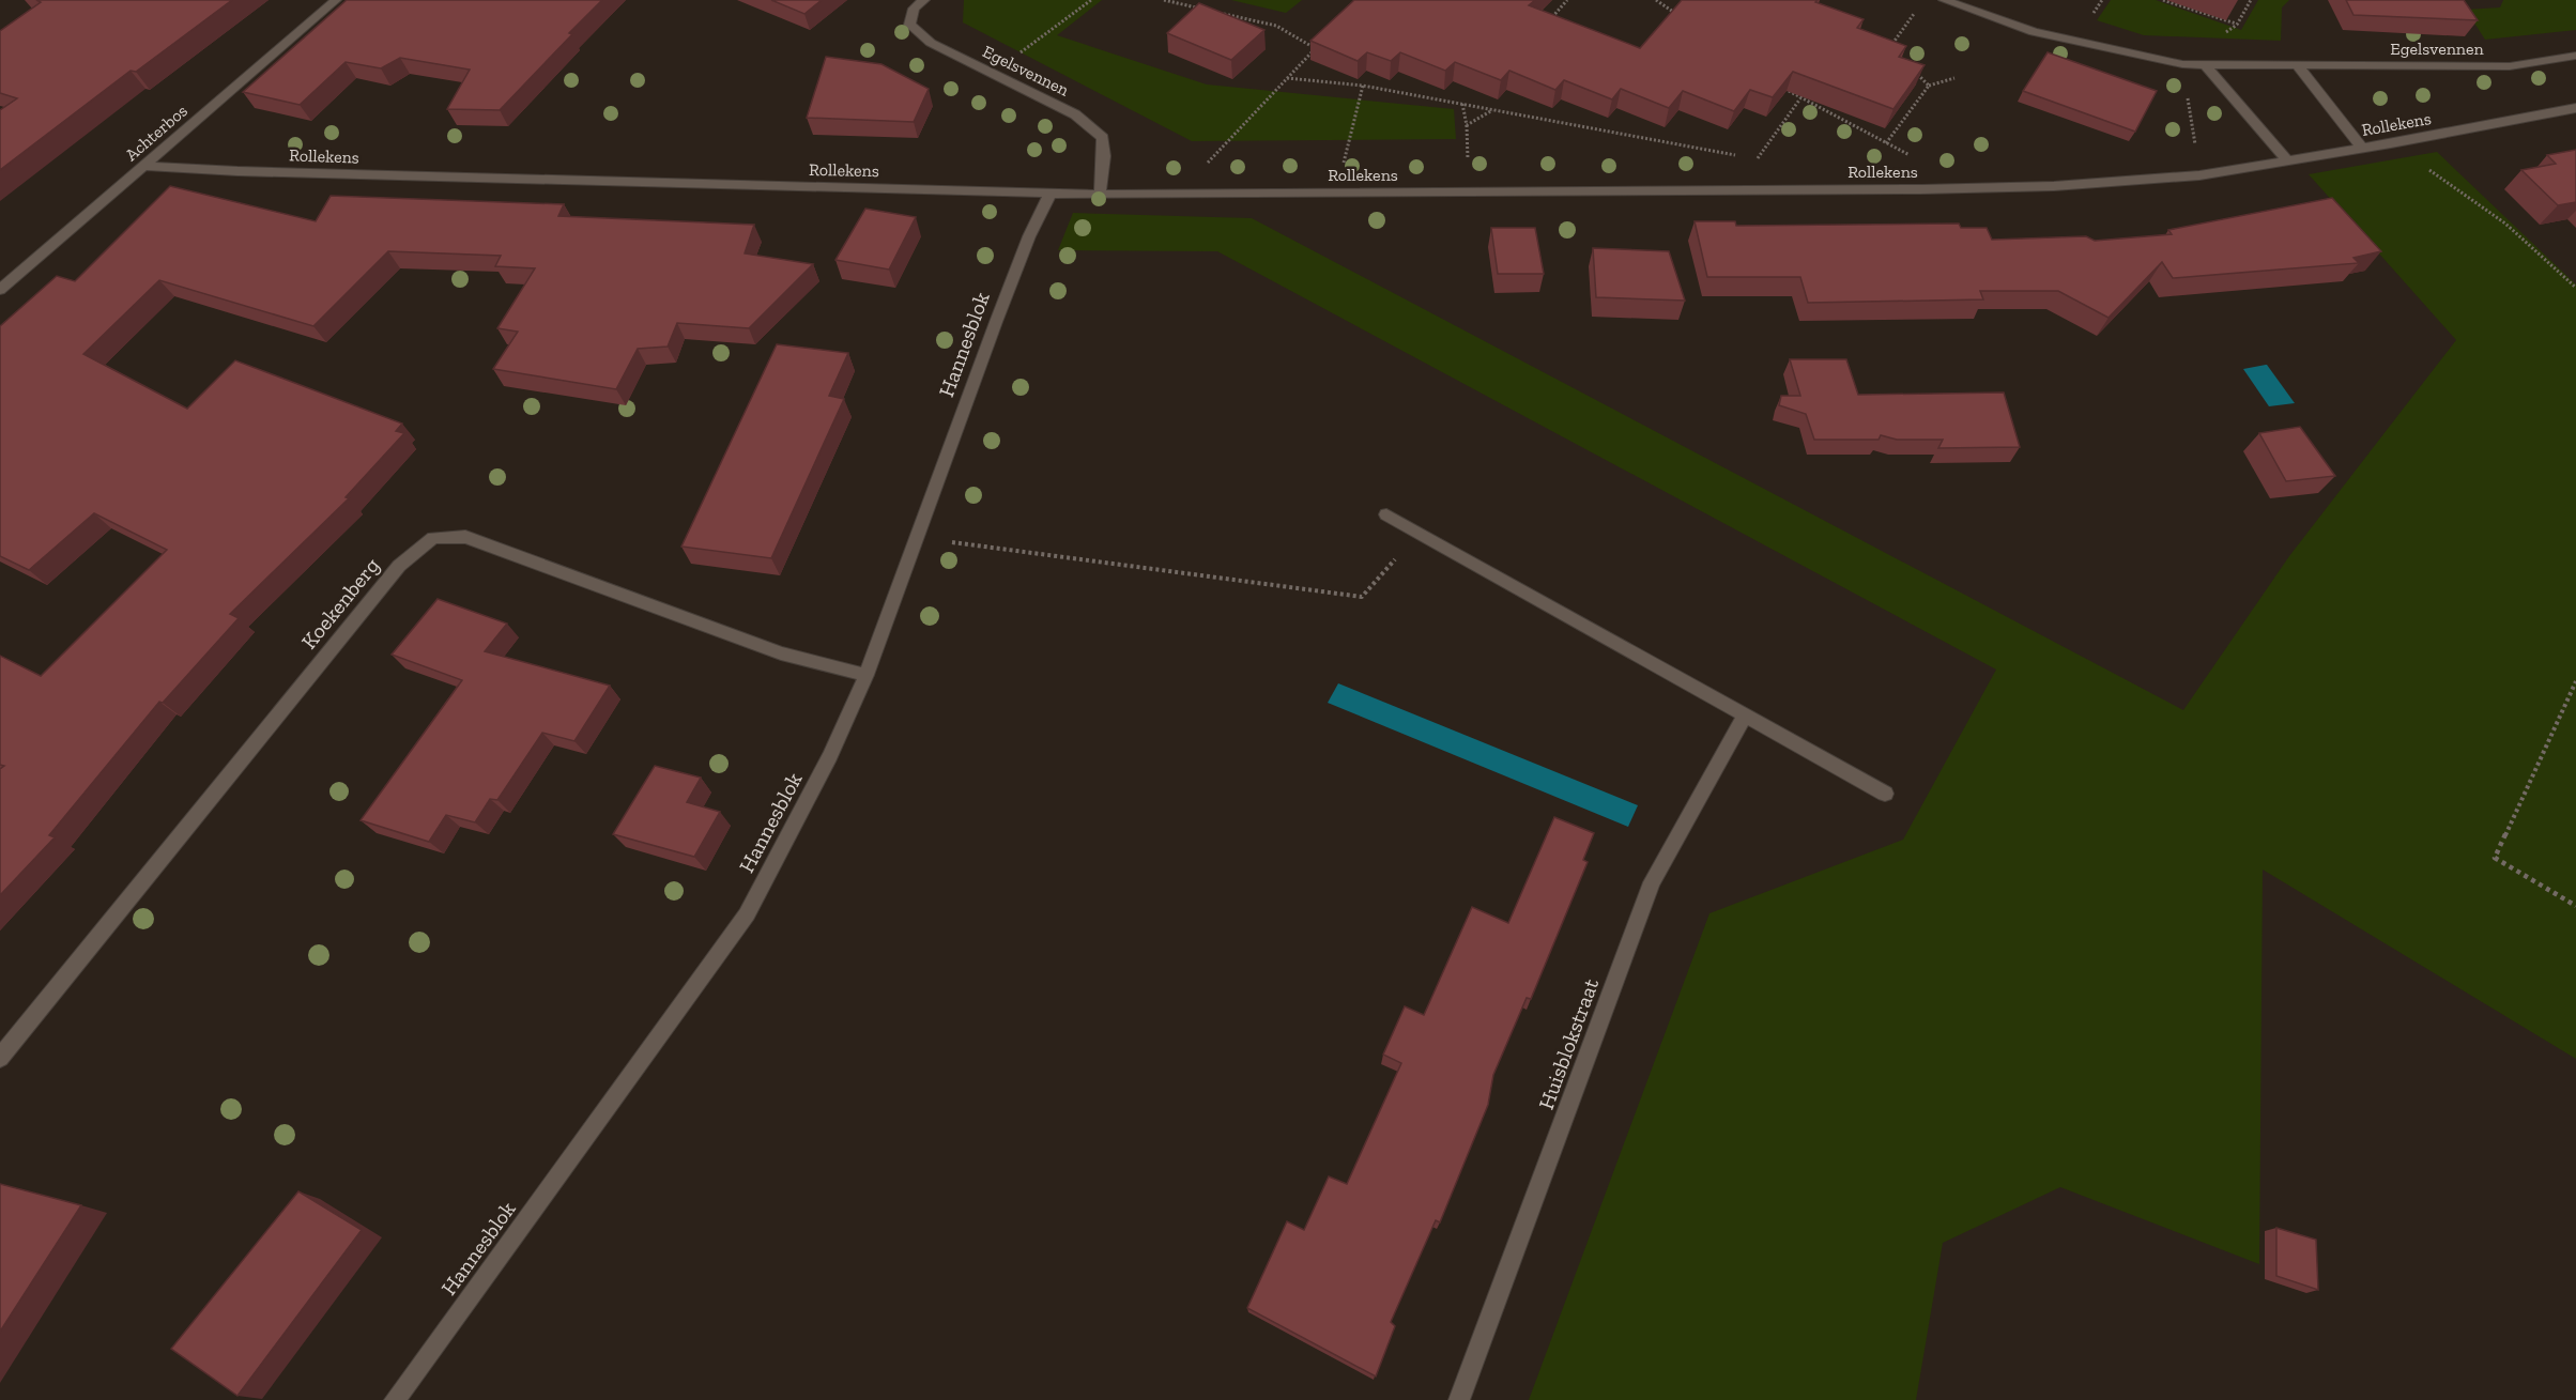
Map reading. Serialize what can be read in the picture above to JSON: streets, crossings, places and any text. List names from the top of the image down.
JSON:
{
  "streets": {
    "street": [
      "Egelsvennen",
      "Rollekens",
      "Achterbos",
      "Hannesblok",
      "Koekenberg",
      "Huisblokstraat"
    ]
  },
  "crossings": [
    ["Egelsvennen", "Rollekens"],
    ["Rollekens", "Achterbos"],
    ["Rollekens", "Hannesblok"],
    ["Hannesblok", "Koekenberg"]
  ]
}
